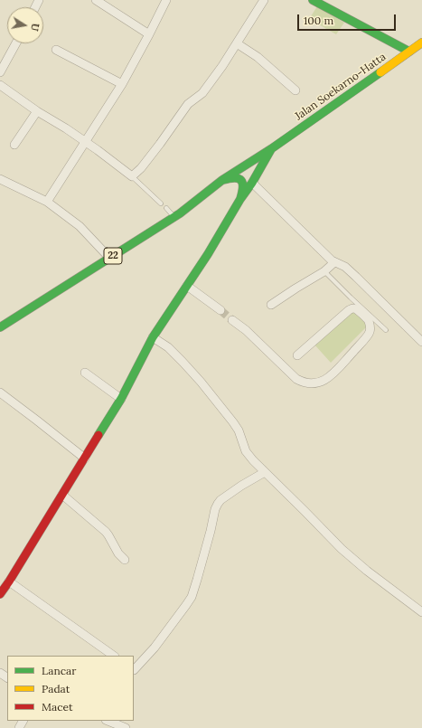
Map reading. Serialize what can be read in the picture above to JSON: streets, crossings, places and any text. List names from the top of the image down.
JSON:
{
  "streets": {
    "main road": ["Jalan Soekarno-Hatta", "22"]
  },
  "crossings": [
    ["Jalan Soekarno-Hatta", "22"]
  ],
  "legend": ["Lancar", "Padat", "Macet"],
  "scale_bar": "100 m",
  "north": "right"
}
